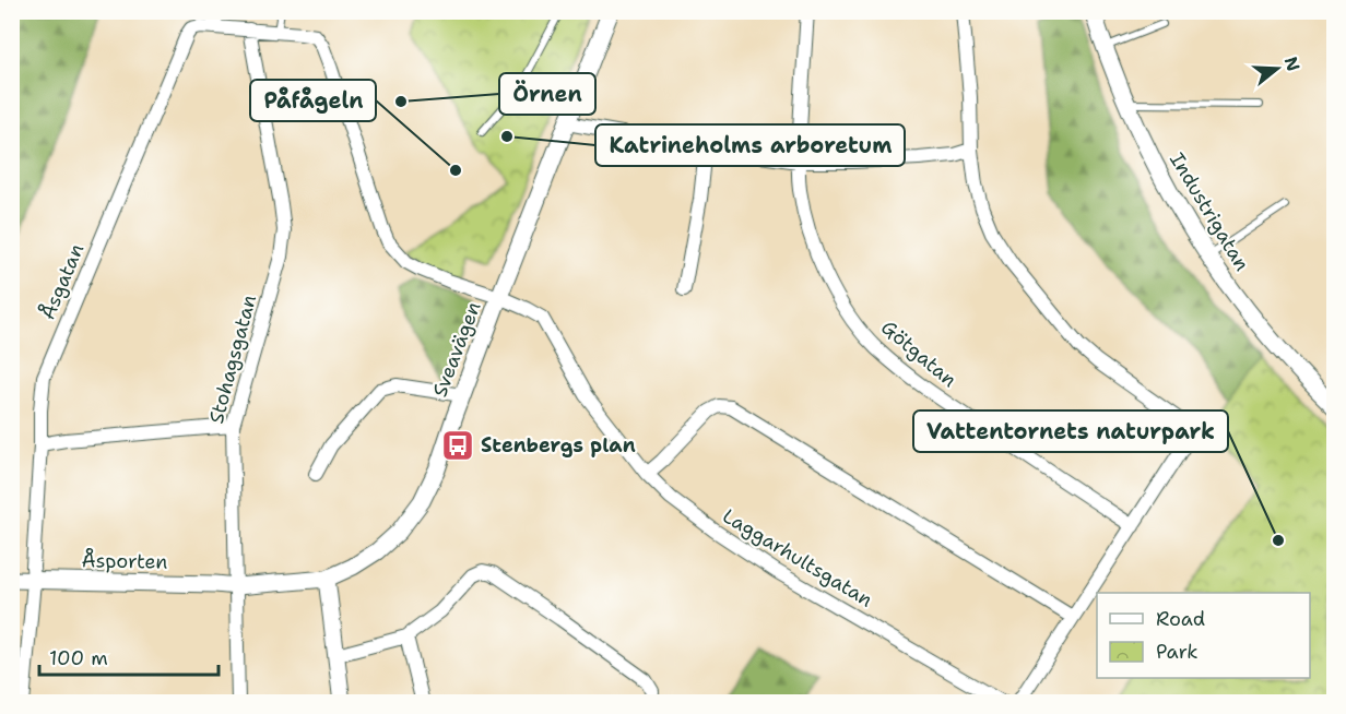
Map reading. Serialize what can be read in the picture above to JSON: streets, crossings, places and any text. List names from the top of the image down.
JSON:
{
  "streets": {
    "street": [
      "Industrigatan",
      "Åsgatan",
      "Sveavägen",
      "Götgatan",
      "Stohagsgatan",
      "Laggarhultsgatan",
      "Åsporten"
    ]
  },
  "crossings": [
    ["Åsgatan", "Stohagsgatan"],
    ["Åsgatan", "Laggarhultsgatan"],
    ["Åsgatan", "Åsporten"],
    ["Sveavägen", "Stohagsgatan"],
    ["Sveavägen", "Laggarhultsgatan"],
    ["Sveavägen", "Åsporten"],
    ["Stohagsgatan", "Åsporten"]
  ],
  "places": {
    "other": [
      "Örnen",
      "Katrineholms arboretum",
      "Påfågeln",
      "Vattentornets naturpark"
    ],
    "bus stop": ["Stenbergs plan"]
  },
  "legend": ["Road", "Park"],
  "scale_bar": "100 m",
  "north": "right"
}
